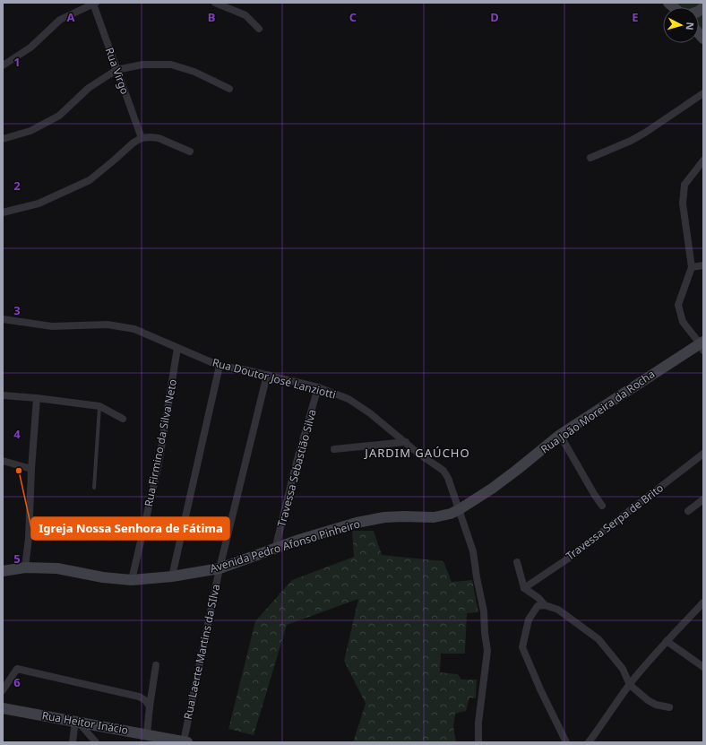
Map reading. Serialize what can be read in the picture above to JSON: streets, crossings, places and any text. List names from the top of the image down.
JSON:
{
  "streets": {
    "street": [
      "Rua Virgo",
      "Rua Doutor José Lanziotti",
      "Rua João Moreira da Rocha",
      "Rua Firmino da Silva Neto",
      "Travessa Sebastião Silva",
      "Travessa Serpa de Brito",
      "Avenida Pedro Afonso Pinheiro",
      "Rua Laerte Martins da SIlva",
      "Rua Heitor Inácio"
    ]
  },
  "crossings": [
    ["Rua Doutor José Lanziotti", "Rua João Moreira da Rocha"],
    ["Rua Doutor José Lanziotti", "Rua Firmino da Silva Neto"],
    ["Rua Doutor José Lanziotti", "Travessa Sebastião Silva"],
    ["Rua Doutor José Lanziotti", "Avenida Pedro Afonso Pinheiro"],
    ["Rua Doutor José Lanziotti", "Rua Laerte Martins da SIlva"],
    ["Rua João Moreira da Rocha", "Avenida Pedro Afonso Pinheiro"],
    ["Rua Firmino da Silva Neto", "Avenida Pedro Afonso Pinheiro"],
    ["Travessa Sebastião Silva", "Avenida Pedro Afonso Pinheiro"],
    ["Avenida Pedro Afonso Pinheiro", "Rua Laerte Martins da SIlva"],
    ["Rua Laerte Martins da SIlva", "Rua Heitor Inácio"]
  ],
  "districts": ["JARDIM GAÚCHO"],
  "places": ["Igreja Nossa Senhora de Fátima"],
  "north": "right",
  "grid": {
    "columns": [
      "A",
      "B",
      "C",
      "D",
      "E"
    ],
    "rows": [
      "1",
      "2",
      "3",
      "4",
      "5",
      "6"
    ]
  }
}
